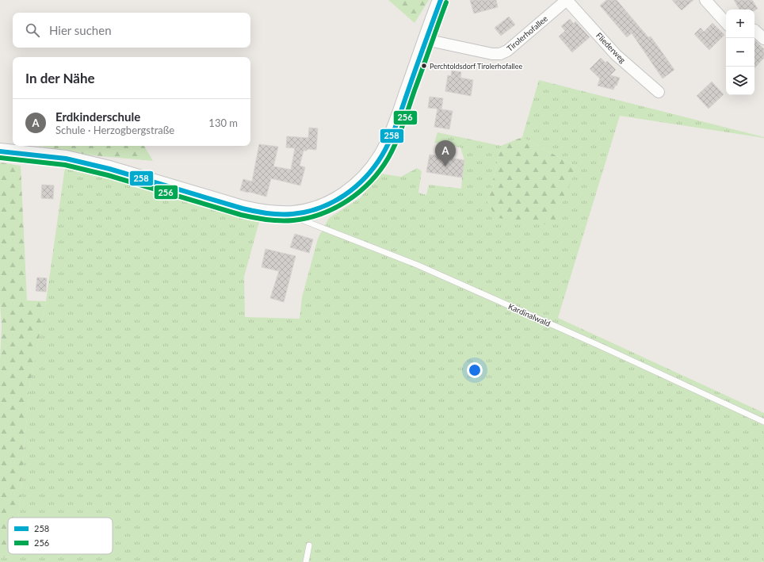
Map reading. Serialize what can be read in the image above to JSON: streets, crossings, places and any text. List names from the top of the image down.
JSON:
{
  "streets": {
    "street": ["Tirolerhofallee", "Fliederweg"],
    "lane": ["Kardinalwald"]
  },
  "crossings": [
    ["Tirolerhofallee", "Fliederweg"]
  ],
  "places": ["Perchtoldsdorf Tirolerhofallee"],
  "lines": ["transit line 258", "transit line 256"],
  "legend": ["258", "256"],
  "page": {
    "map_buttons": ["+", "−"],
    "search": "Hier suchen",
    "heading": "In der Nähe",
    "list": [
      {
        "mark": "A",
        "name": "Erdkinderschule",
        "note": "Schule · Herzogbergstraße",
        "value": "130 m"
      }
    ],
    "pins": "A"
  }
}
